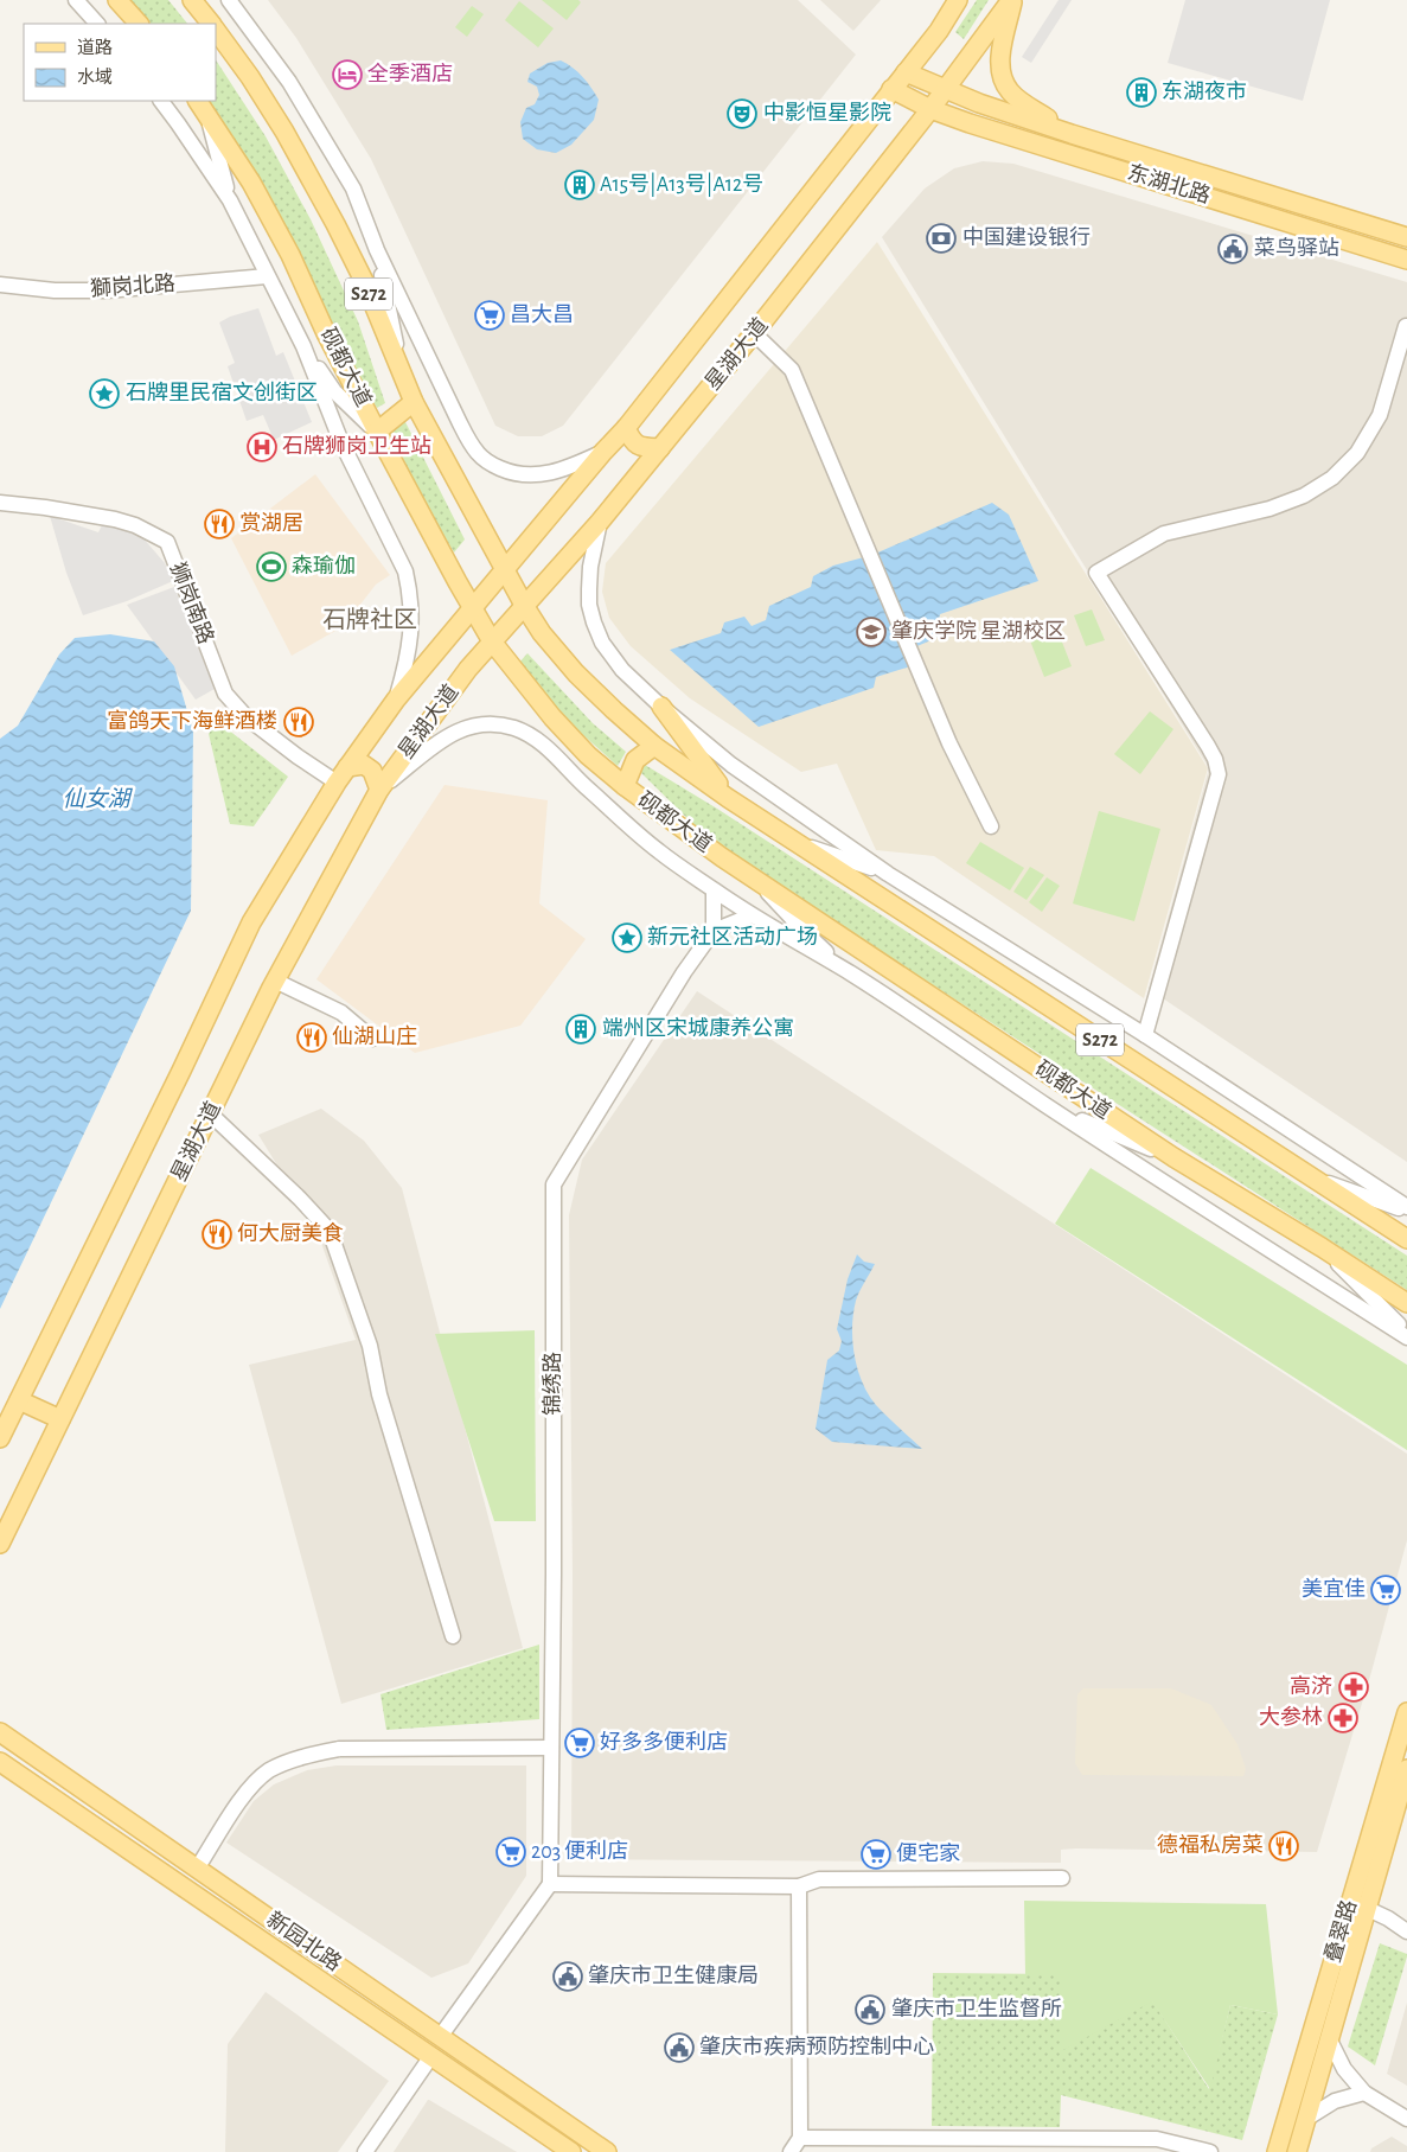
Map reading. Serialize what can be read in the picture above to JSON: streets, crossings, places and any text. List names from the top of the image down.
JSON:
{
  "streets": {
    "main road": [
      "东湖北路",
      "S272",
      "星湖大道",
      "砚都大道",
      "叠翠路",
      "新园北路"
    ],
    "street": ["獅岗北路", "狮岗南路", "锦绣路"]
  },
  "crossings": [
    ["东湖北路", "星湖大道"],
    ["S272", "星湖大道"],
    ["星湖大道", "砚都大道"],
    ["星湖大道", "狮岗南路"]
  ],
  "districts": ["石牌社区"],
  "water": ["仙女湖"],
  "places": {
    "hotel": ["全季酒店"],
    "building": ["东湖夜市", "A15号|A13号|A12号", "端州区宋城康养公寓"],
    "theatre": ["中影恒星影院"],
    "bank": ["中国建设银行"],
    "public building": [
      "菜鸟驿站",
      "肇庆市卫生健康局",
      "肇庆市卫生监督所",
      "肇庆市疾病预防控制中心"
    ],
    "supermarket": [
      "昌大昌",
      "美宜佳",
      "好多多便利店",
      "203 便利店",
      "便宅家"
    ],
    "place": ["石牌里民宿文创街区", "新元社区活动广场"],
    "hospital": ["石牌狮岗卫生站"],
    "restaurant": [
      "赏湖居",
      "富鸽天下海鲜酒楼",
      "仙湖山庄",
      "何大厨美食",
      "德福私房菜"
    ],
    "sports": ["森瑜伽"],
    "school or university": ["肇庆学院 星湖校区"],
    "pharmacy": ["高济", "大参林"]
  },
  "legend": ["道路", "水域"]
}
